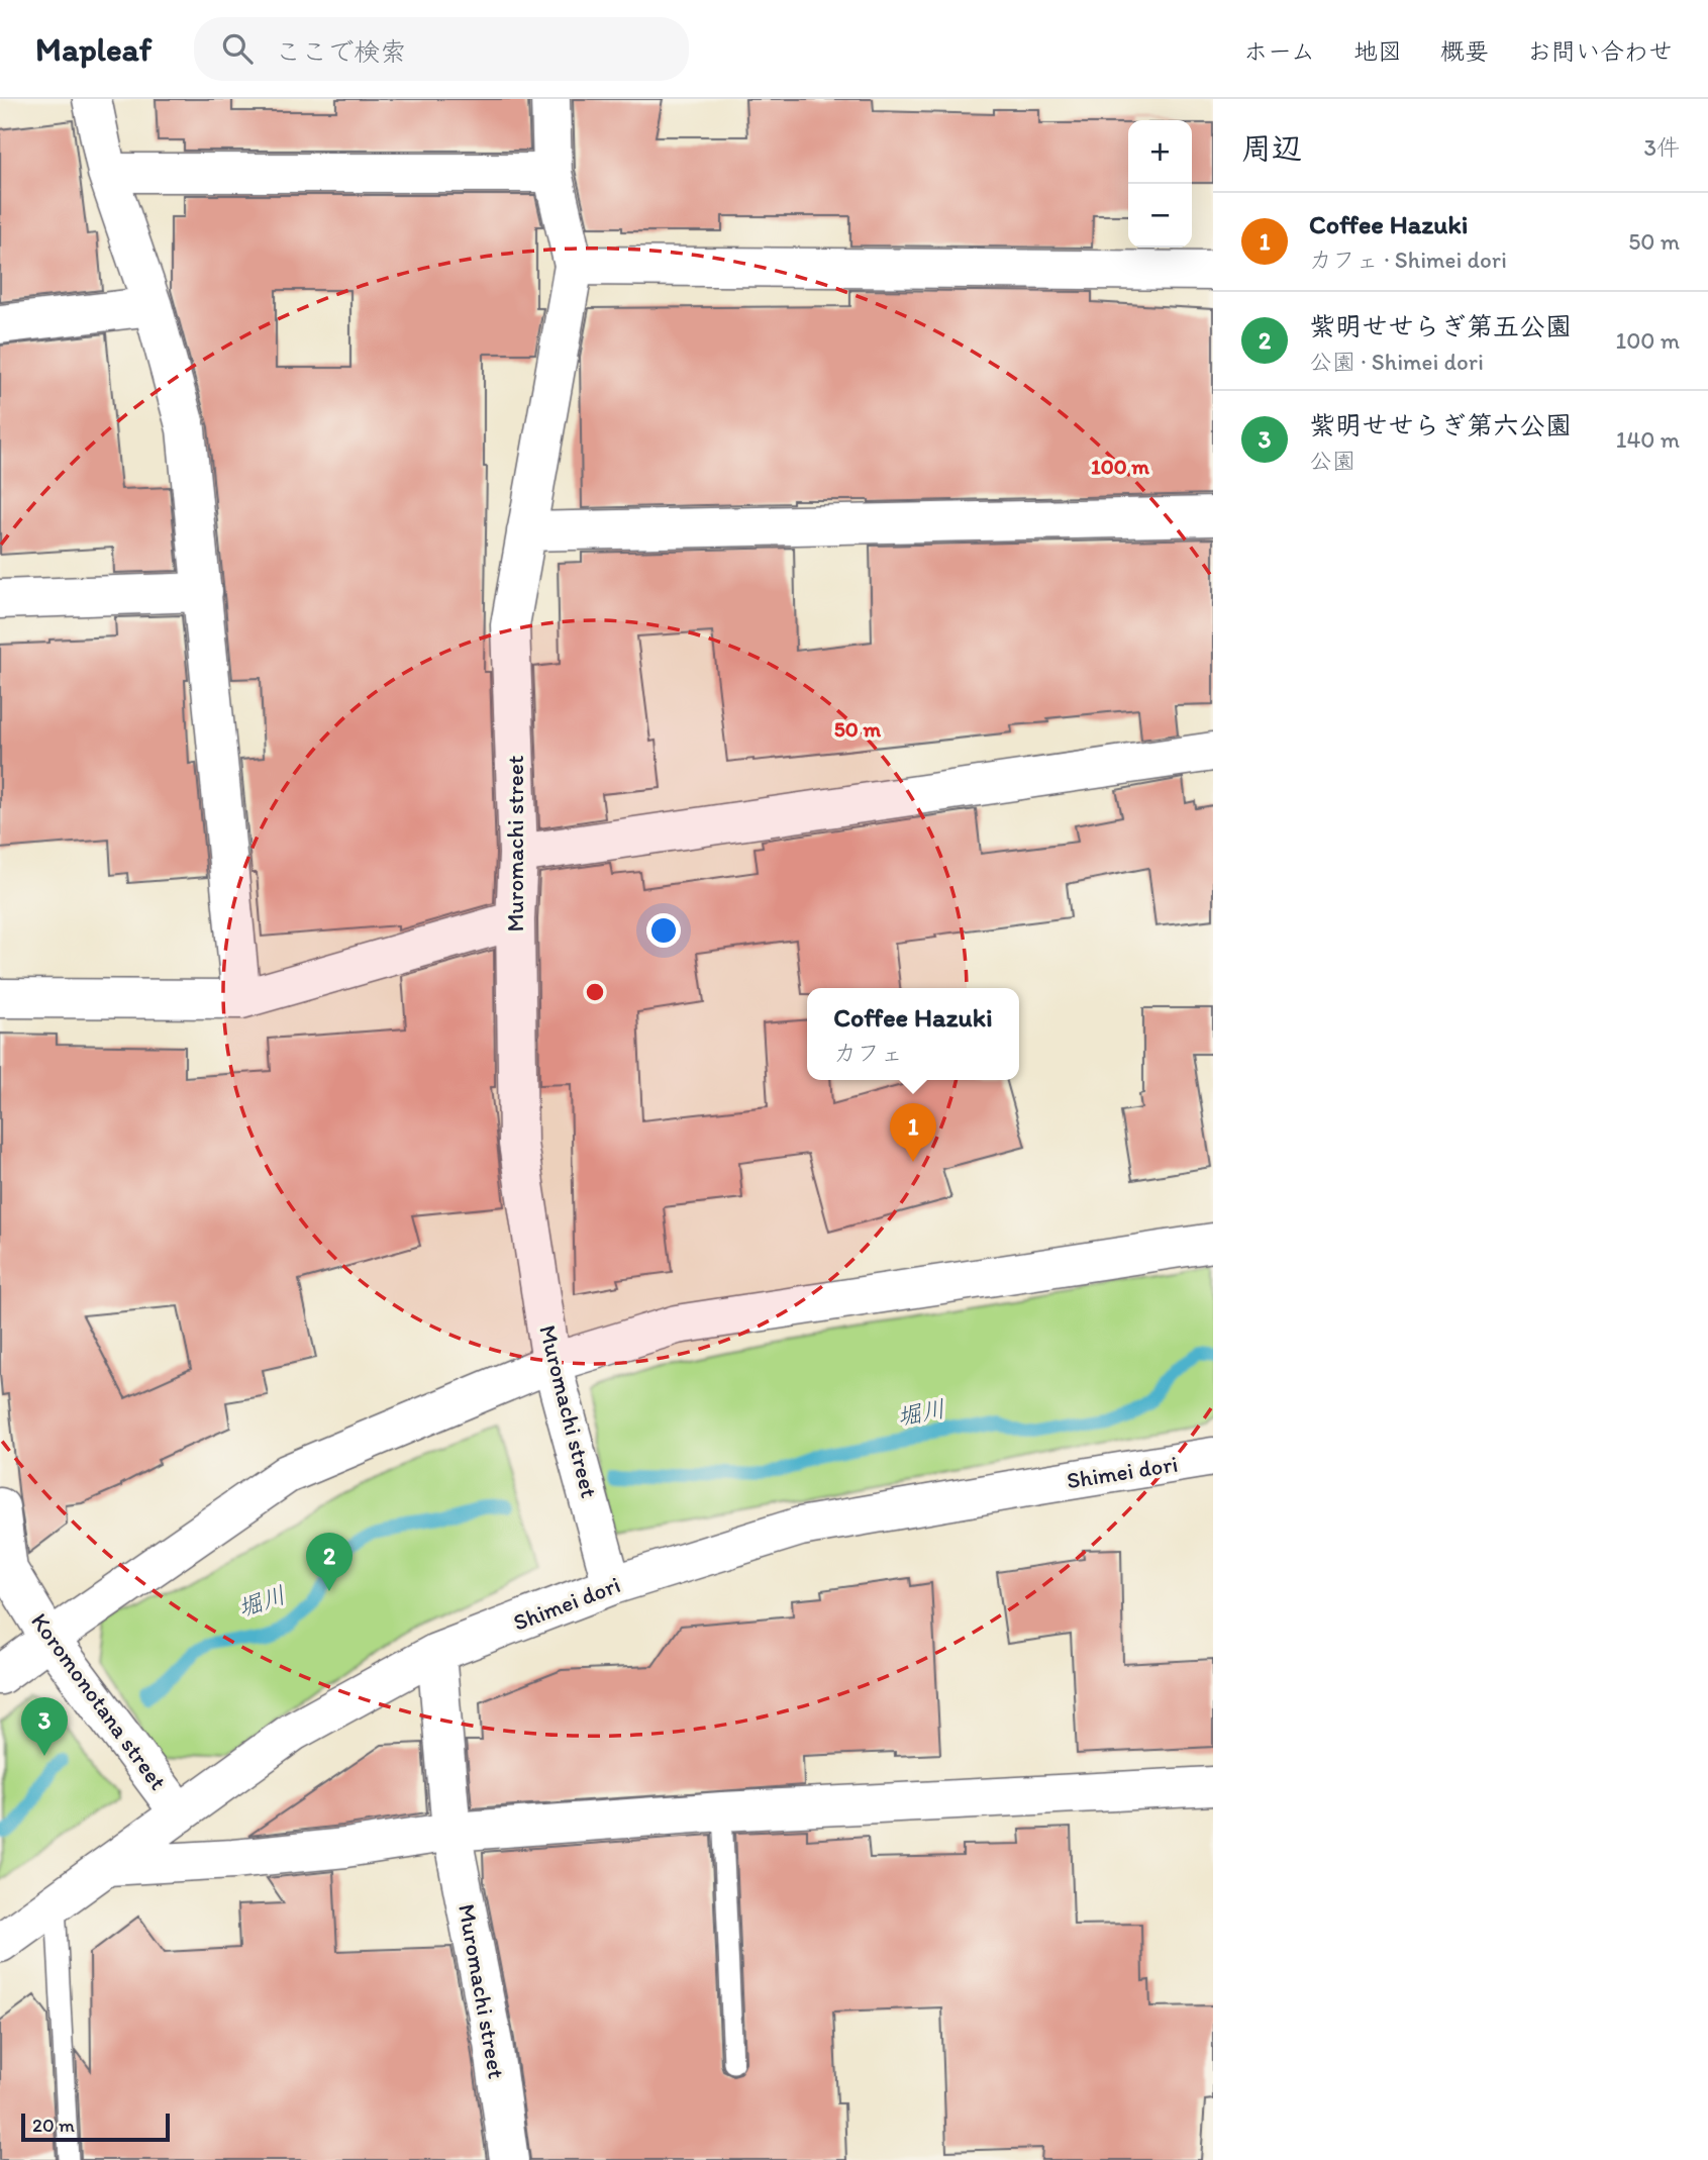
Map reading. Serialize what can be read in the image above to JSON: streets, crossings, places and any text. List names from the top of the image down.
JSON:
{
  "streets": {
    "street": ["Muromachi street", "Shimei dori", "Koromonotana street"]
  },
  "crossings": [
    ["Muromachi street", "Shimei dori"],
    ["Shimei dori", "Koromonotana street"]
  ],
  "water": ["堀川"],
  "scale_bar": "20 m",
  "page": {
    "header": "Mapleaf",
    "search": "ここで検索",
    "nav": [
      "ホーム",
      "地図",
      "概要",
      "お問い合わせ"
    ],
    "heading": ["周辺", "3件"],
    "map_buttons": ["+", "−"],
    "list": [
      {
        "mark": "1",
        "name": "Coffee Hazuki",
        "note": "カフェ · Shimei dori",
        "value": "50 m"
      },
      {
        "mark": "2",
        "name": "紫明せせらぎ第五公園",
        "note": "公園 · Shimei dori",
        "value": "100 m"
      },
      {
        "mark": "3",
        "name": "紫明せせらぎ第六公園",
        "note": "公園",
        "value": "140 m"
      }
    ],
    "popup": ["Coffee Hazuki", "カフェ"],
    "pins": ["1", "2", "3"],
    "scale": "20 m"
  },
  "rings": ["100 m", "50 m"]
}
